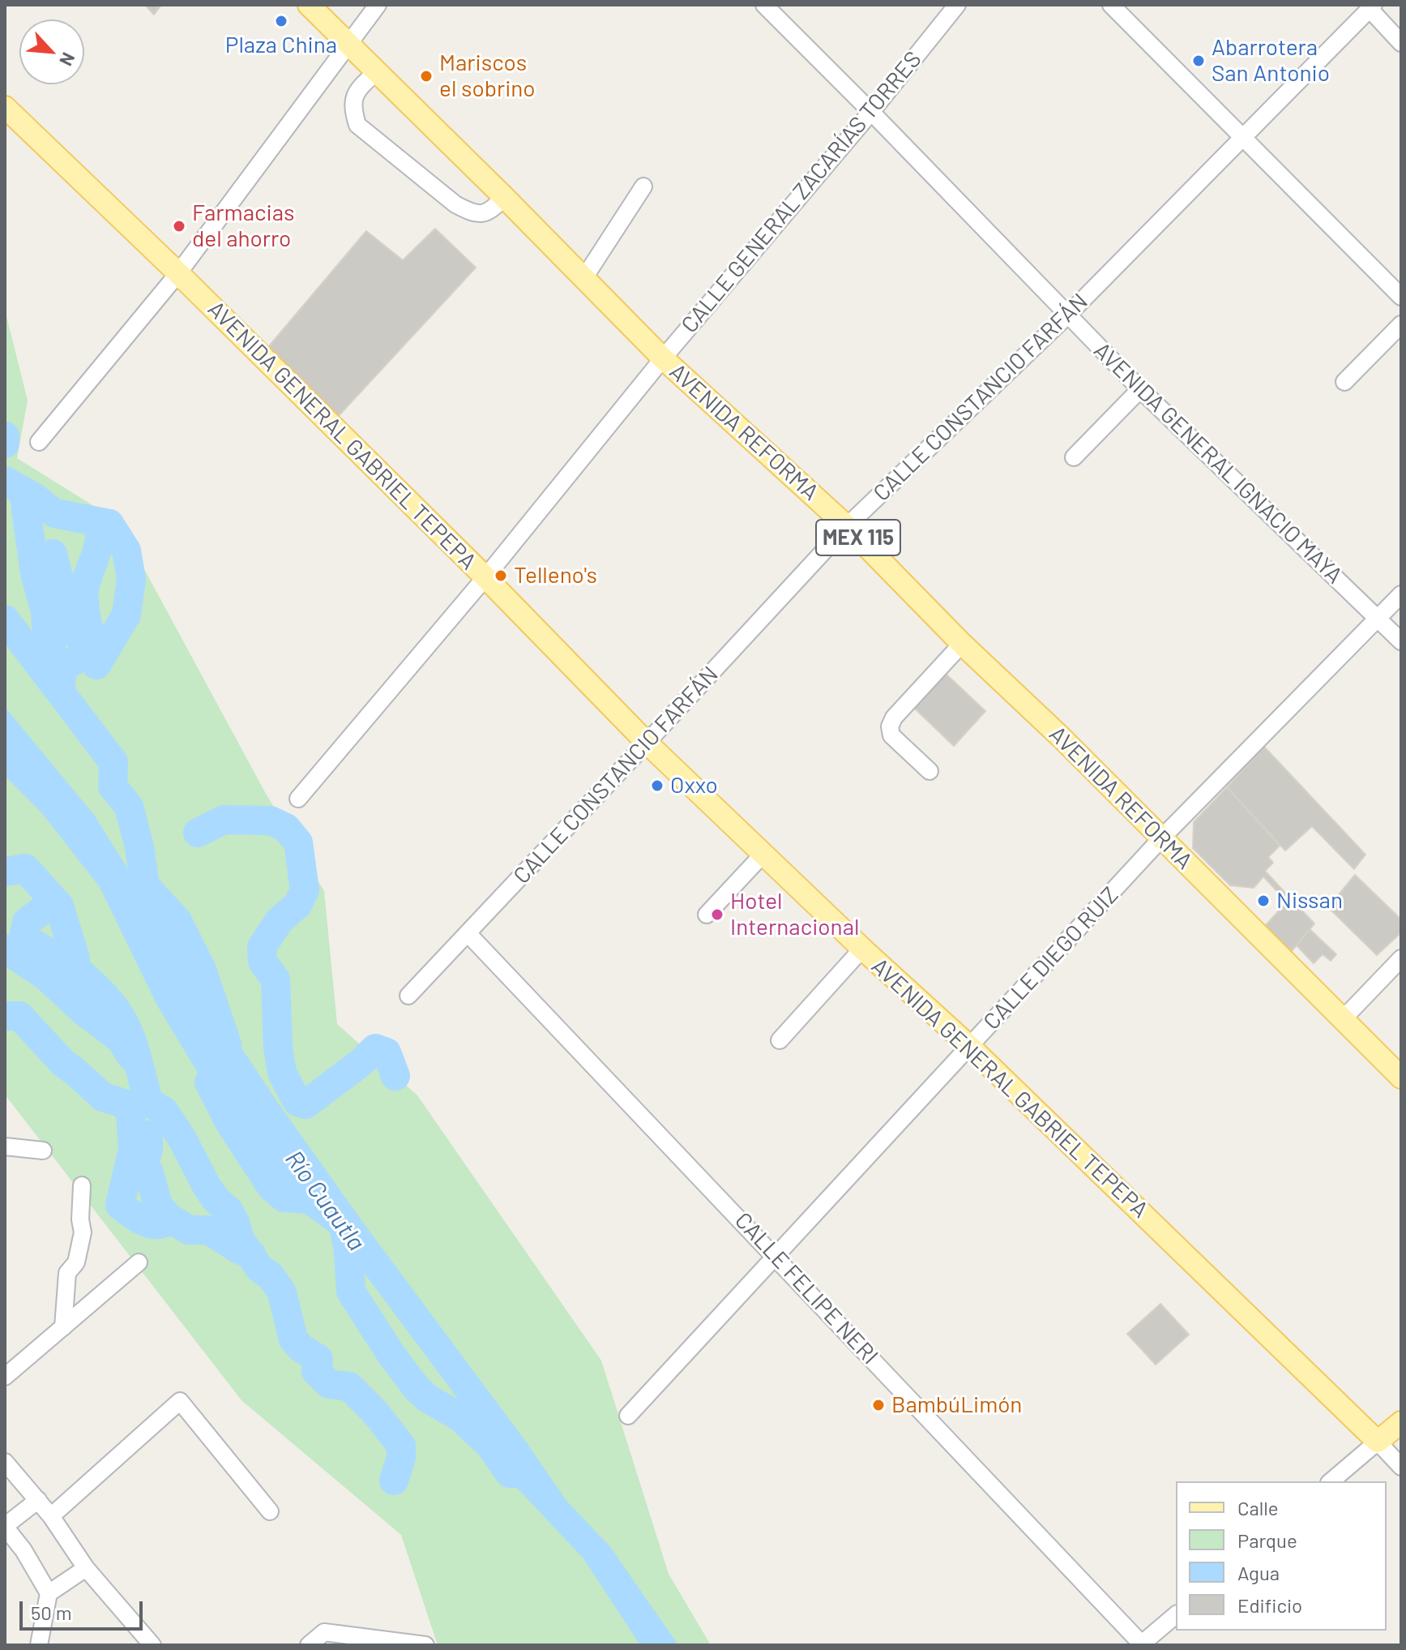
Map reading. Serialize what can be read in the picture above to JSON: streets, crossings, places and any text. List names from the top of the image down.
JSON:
{
  "streets": {
    "main road": ["AVENIDA REFORMA", "AVENIDA GENERAL GABRIEL TEPEPA", "MEX 115"],
    "street": [
      "CALLE GENERAL ZACARÍAS TORRES",
      "CALLE CONSTANCIO FARFÁN",
      "AVENIDA GENERAL IGNACIO MAYA",
      "CALLE DIEGO RUIZ",
      "CALLE FELIPE NERI"
    ]
  },
  "crossings": [
    ["CALLE GENERAL ZACARÍAS TORRES", "AVENIDA REFORMA"],
    ["CALLE GENERAL ZACARÍAS TORRES", "AVENIDA GENERAL GABRIEL TEPEPA"],
    ["CALLE GENERAL ZACARÍAS TORRES", "AVENIDA GENERAL IGNACIO MAYA"],
    ["CALLE CONSTANCIO FARFÁN", "AVENIDA REFORMA"],
    ["CALLE CONSTANCIO FARFÁN", "AVENIDA GENERAL GABRIEL TEPEPA"],
    ["CALLE CONSTANCIO FARFÁN", "AVENIDA GENERAL IGNACIO MAYA"],
    ["CALLE CONSTANCIO FARFÁN", "CALLE FELIPE NERI"],
    ["AVENIDA REFORMA", "CALLE DIEGO RUIZ"],
    ["AVENIDA GENERAL GABRIEL TEPEPA", "CALLE DIEGO RUIZ"],
    ["AVENIDA GENERAL IGNACIO MAYA", "CALLE DIEGO RUIZ"],
    ["CALLE DIEGO RUIZ", "CALLE FELIPE NERI"]
  ],
  "water": ["Río Cuautla"],
  "places": [
    "Plaza China",
    "Abarrotera San Antonio",
    "Mariscos el sobrino",
    "Farmacias del ahorro",
    "Telleno's",
    "Oxxo",
    "Nissan",
    "Hotel Internacional",
    "BambúLimón"
  ],
  "legend": [
    "Calle",
    "Parque",
    "Agua",
    "Edificio"
  ],
  "scale_bar": "50 m",
  "north": "bottom right"
}
